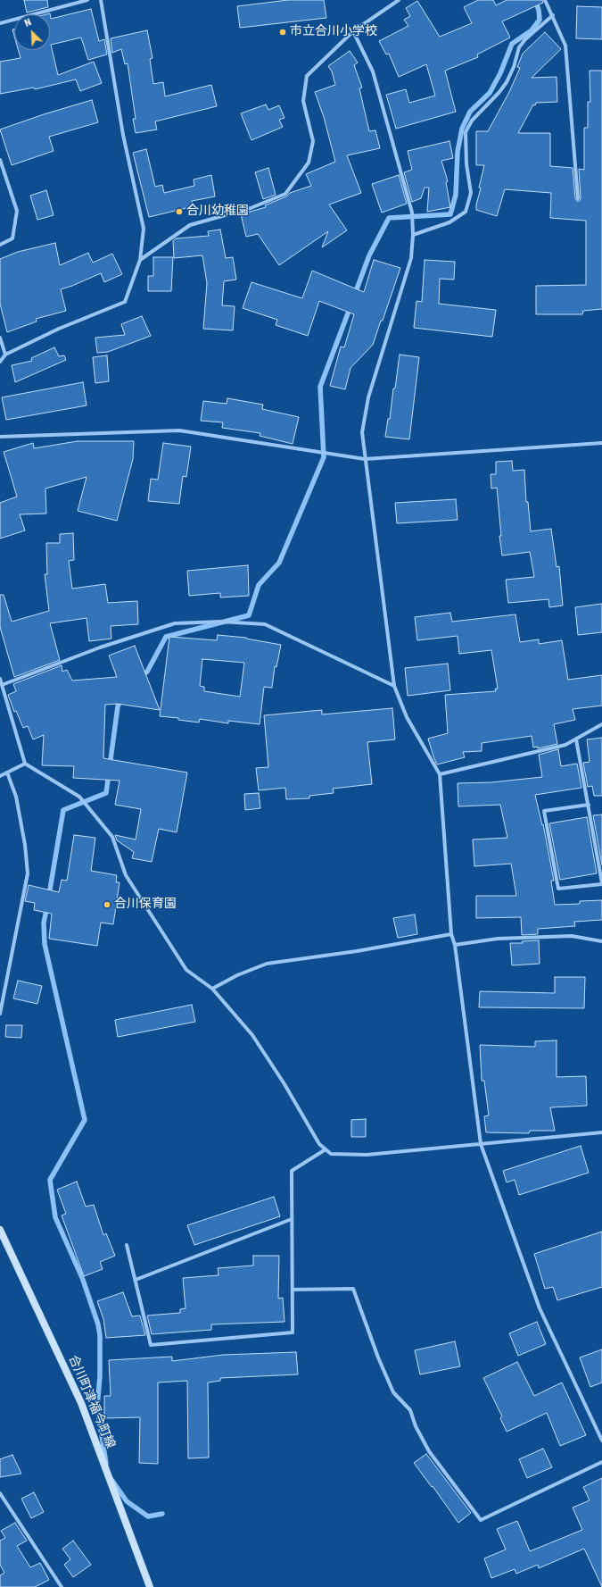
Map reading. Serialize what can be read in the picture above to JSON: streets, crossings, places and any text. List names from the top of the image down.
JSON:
{
  "streets": {
    "street": ["合川町津福今町線"]
  },
  "places": ["市立合川小学校", "合川幼稚園", "合川保育園"],
  "north": "top left"
}
